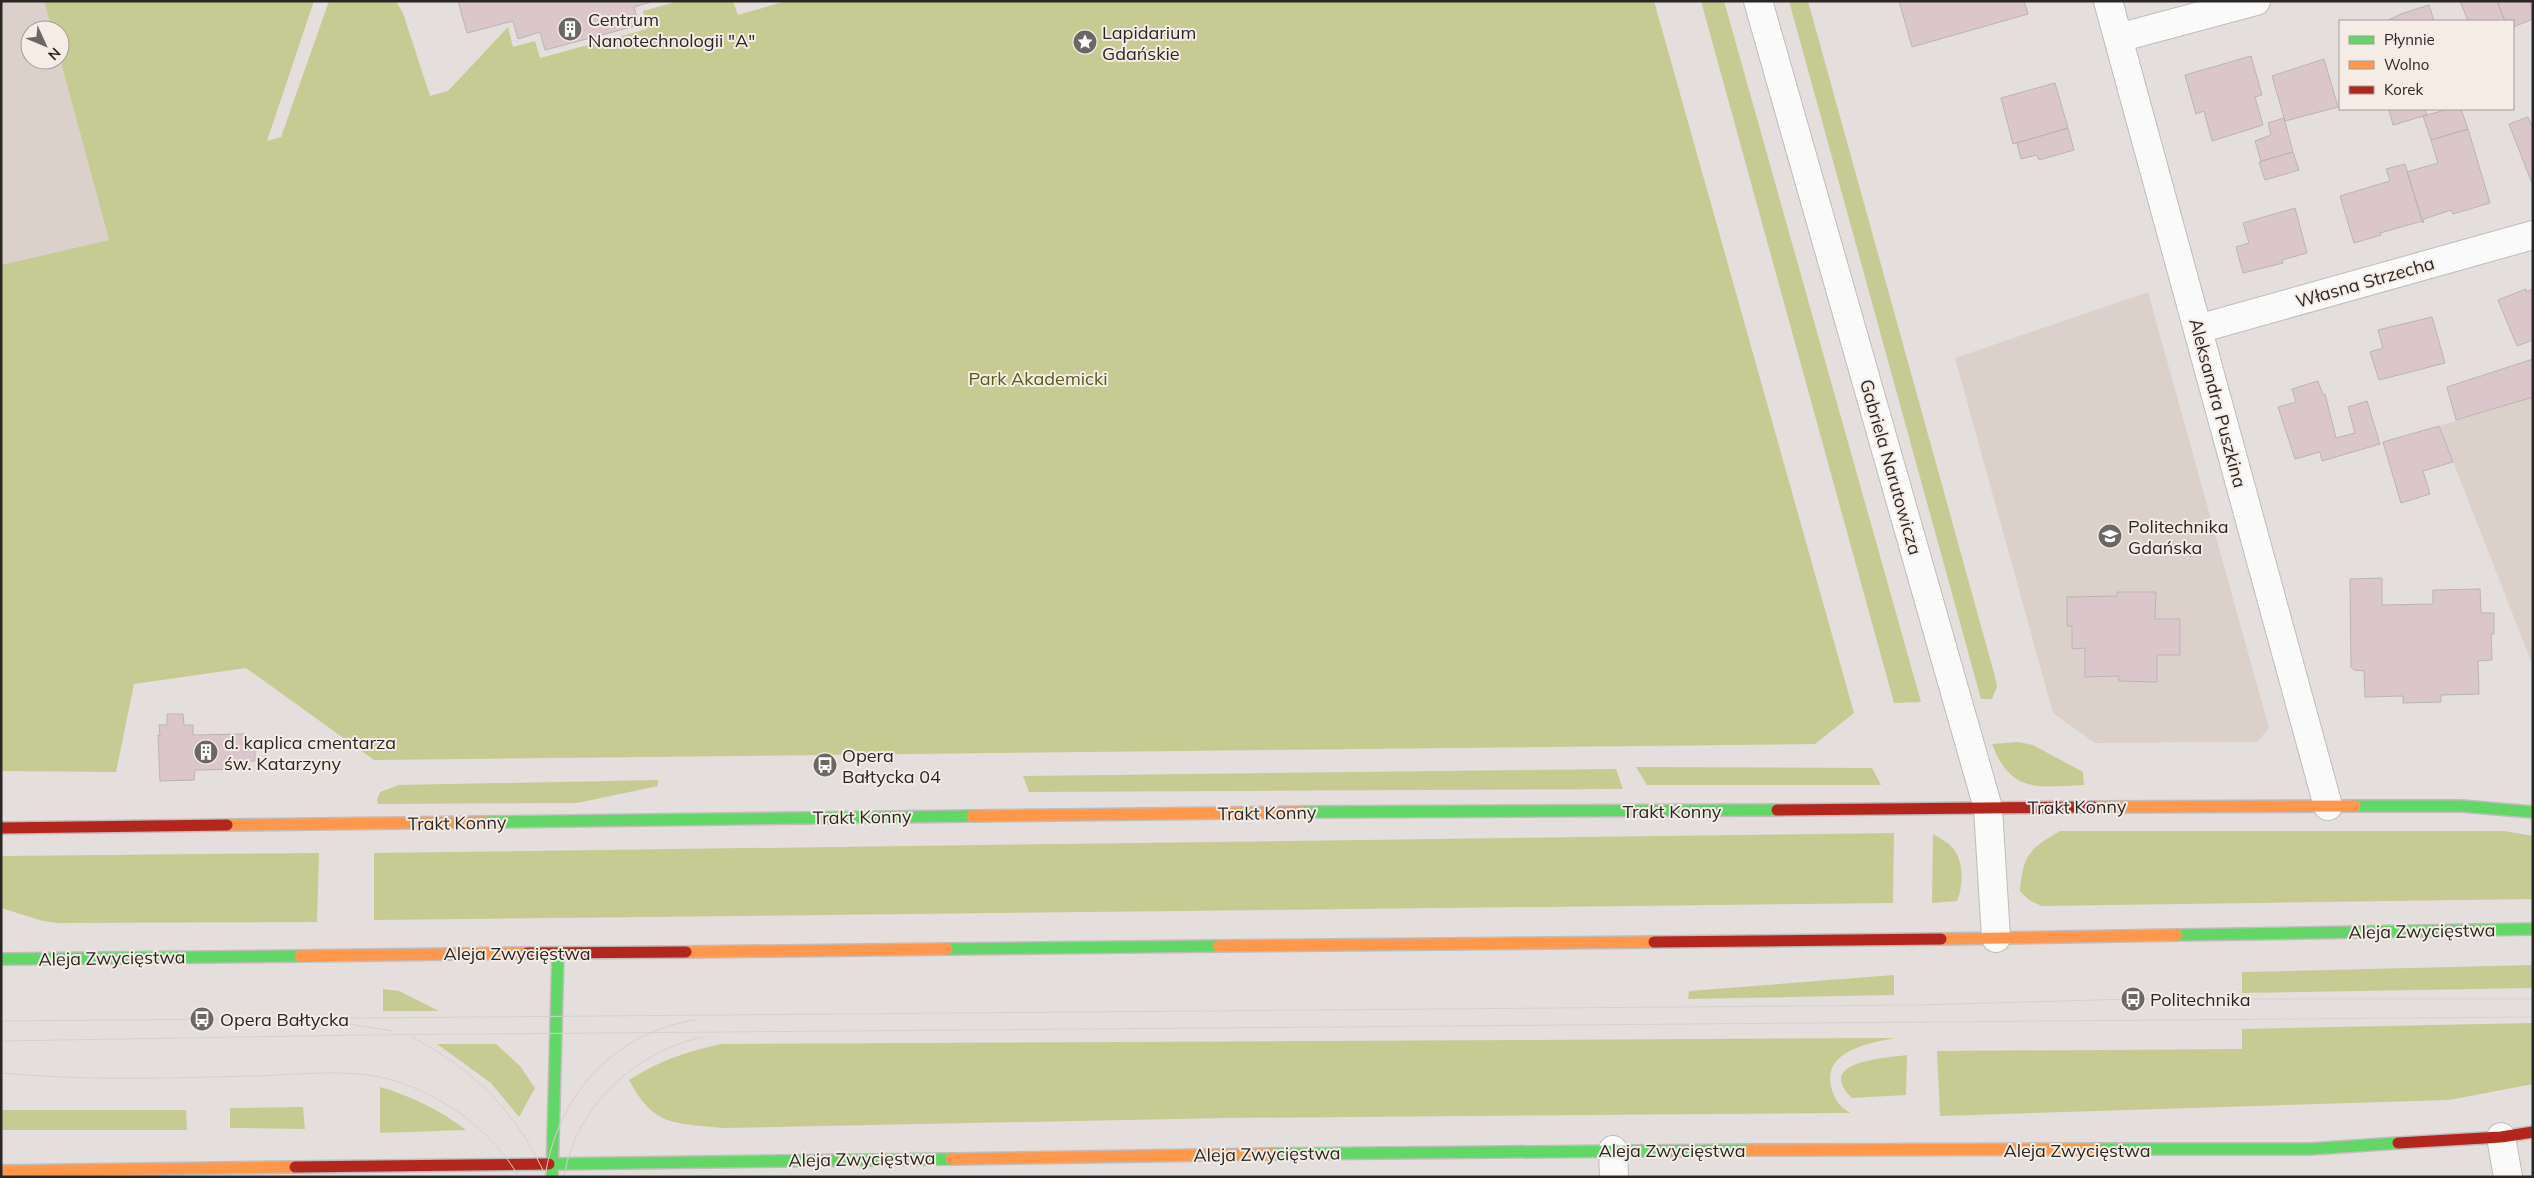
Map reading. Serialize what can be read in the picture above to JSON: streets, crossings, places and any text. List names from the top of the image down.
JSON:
{
  "streets": {
    "main road": ["Trakt Konny", "Aleja Zwycięstwa"],
    "street": ["Własna Strzecha", "Aleksandra Puszkina", "Gabriela Narutowicza"]
  },
  "crossings": [
    ["Własna Strzecha", "Aleksandra Puszkina"],
    ["Aleksandra Puszkina", "Trakt Konny"],
    ["Gabriela Narutowicza", "Trakt Konny"],
    ["Gabriela Narutowicza", "Aleja Zwycięstwa"]
  ],
  "parks": ["Park Akademicki"],
  "places": {
    "building": ["Centrum Nanotechnologii \"A\"", "d. kaplica cmentarza św. Katarzyny"],
    "place": ["Lapidarium Gdańskie"],
    "school or university": ["Politechnika Gdańska"],
    "bus stop": ["Opera Bałtycka 04", "Politechnika", "Opera Bałtycka"]
  },
  "legend": ["Płynnie", "Wolno", "Korek"],
  "north": "bottom right"
}
